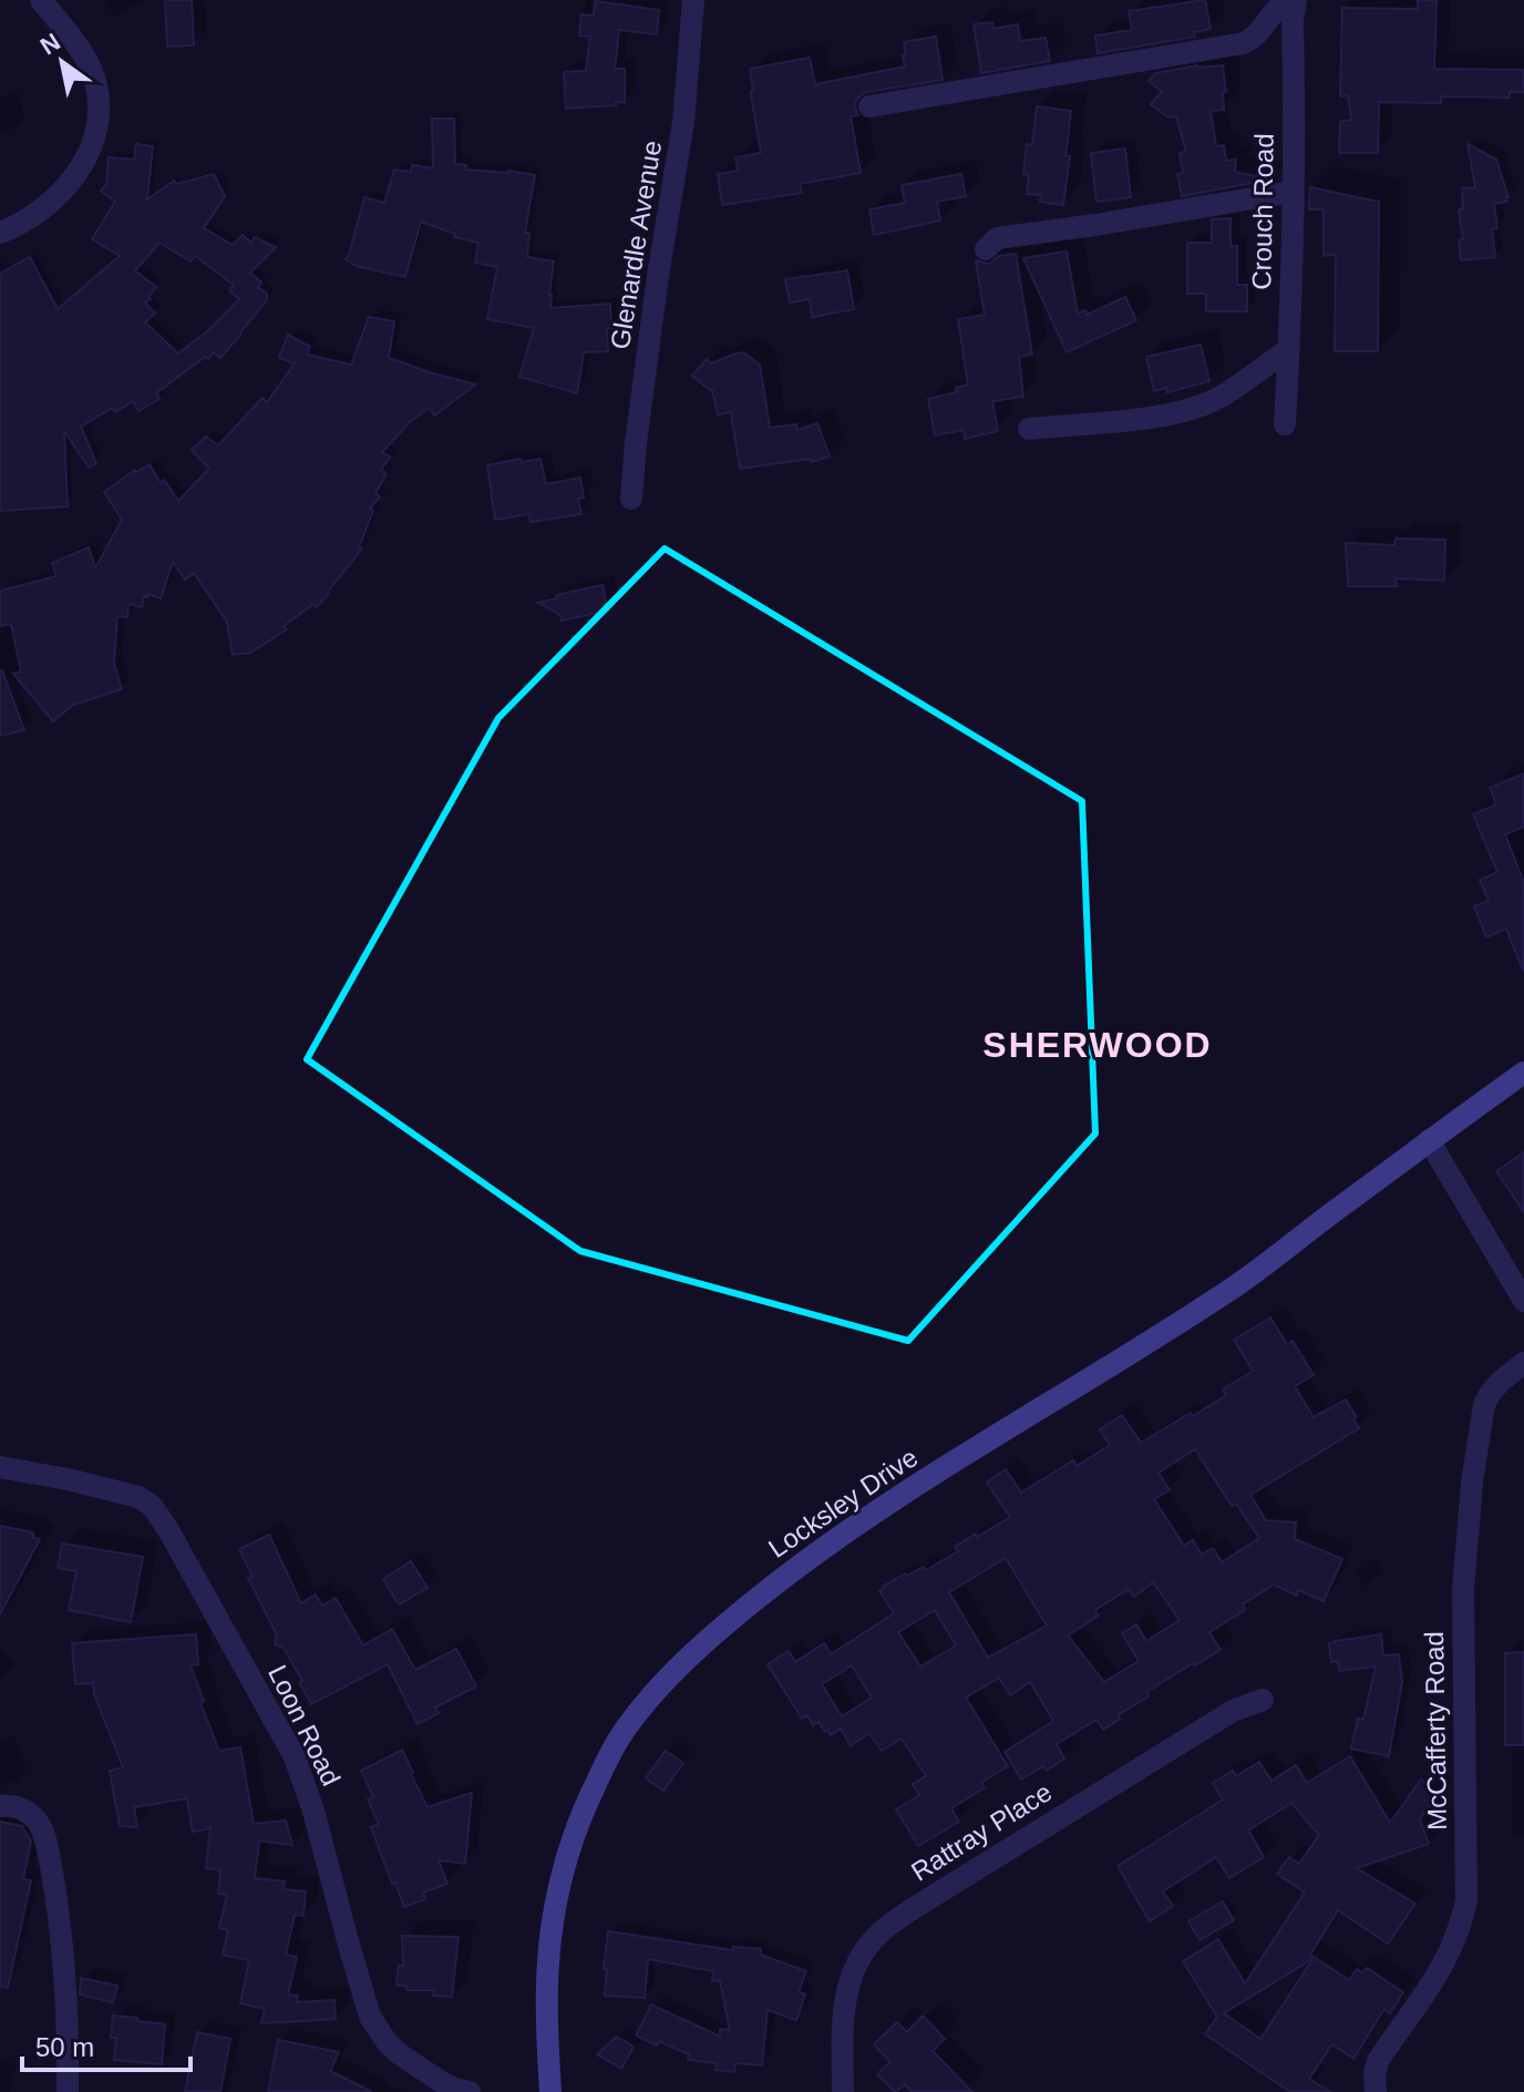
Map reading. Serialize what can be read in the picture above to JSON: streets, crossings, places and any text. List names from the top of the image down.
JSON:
{
  "streets": {
    "street": [
      "Crouch Road",
      "Glenardle Avenue",
      "Locksley Drive",
      "Loon Road",
      "McCafferty Road",
      "Rattray Place"
    ]
  },
  "districts": ["SHERWOOD"],
  "scale_bar": "50 m",
  "north": "top left"
}
